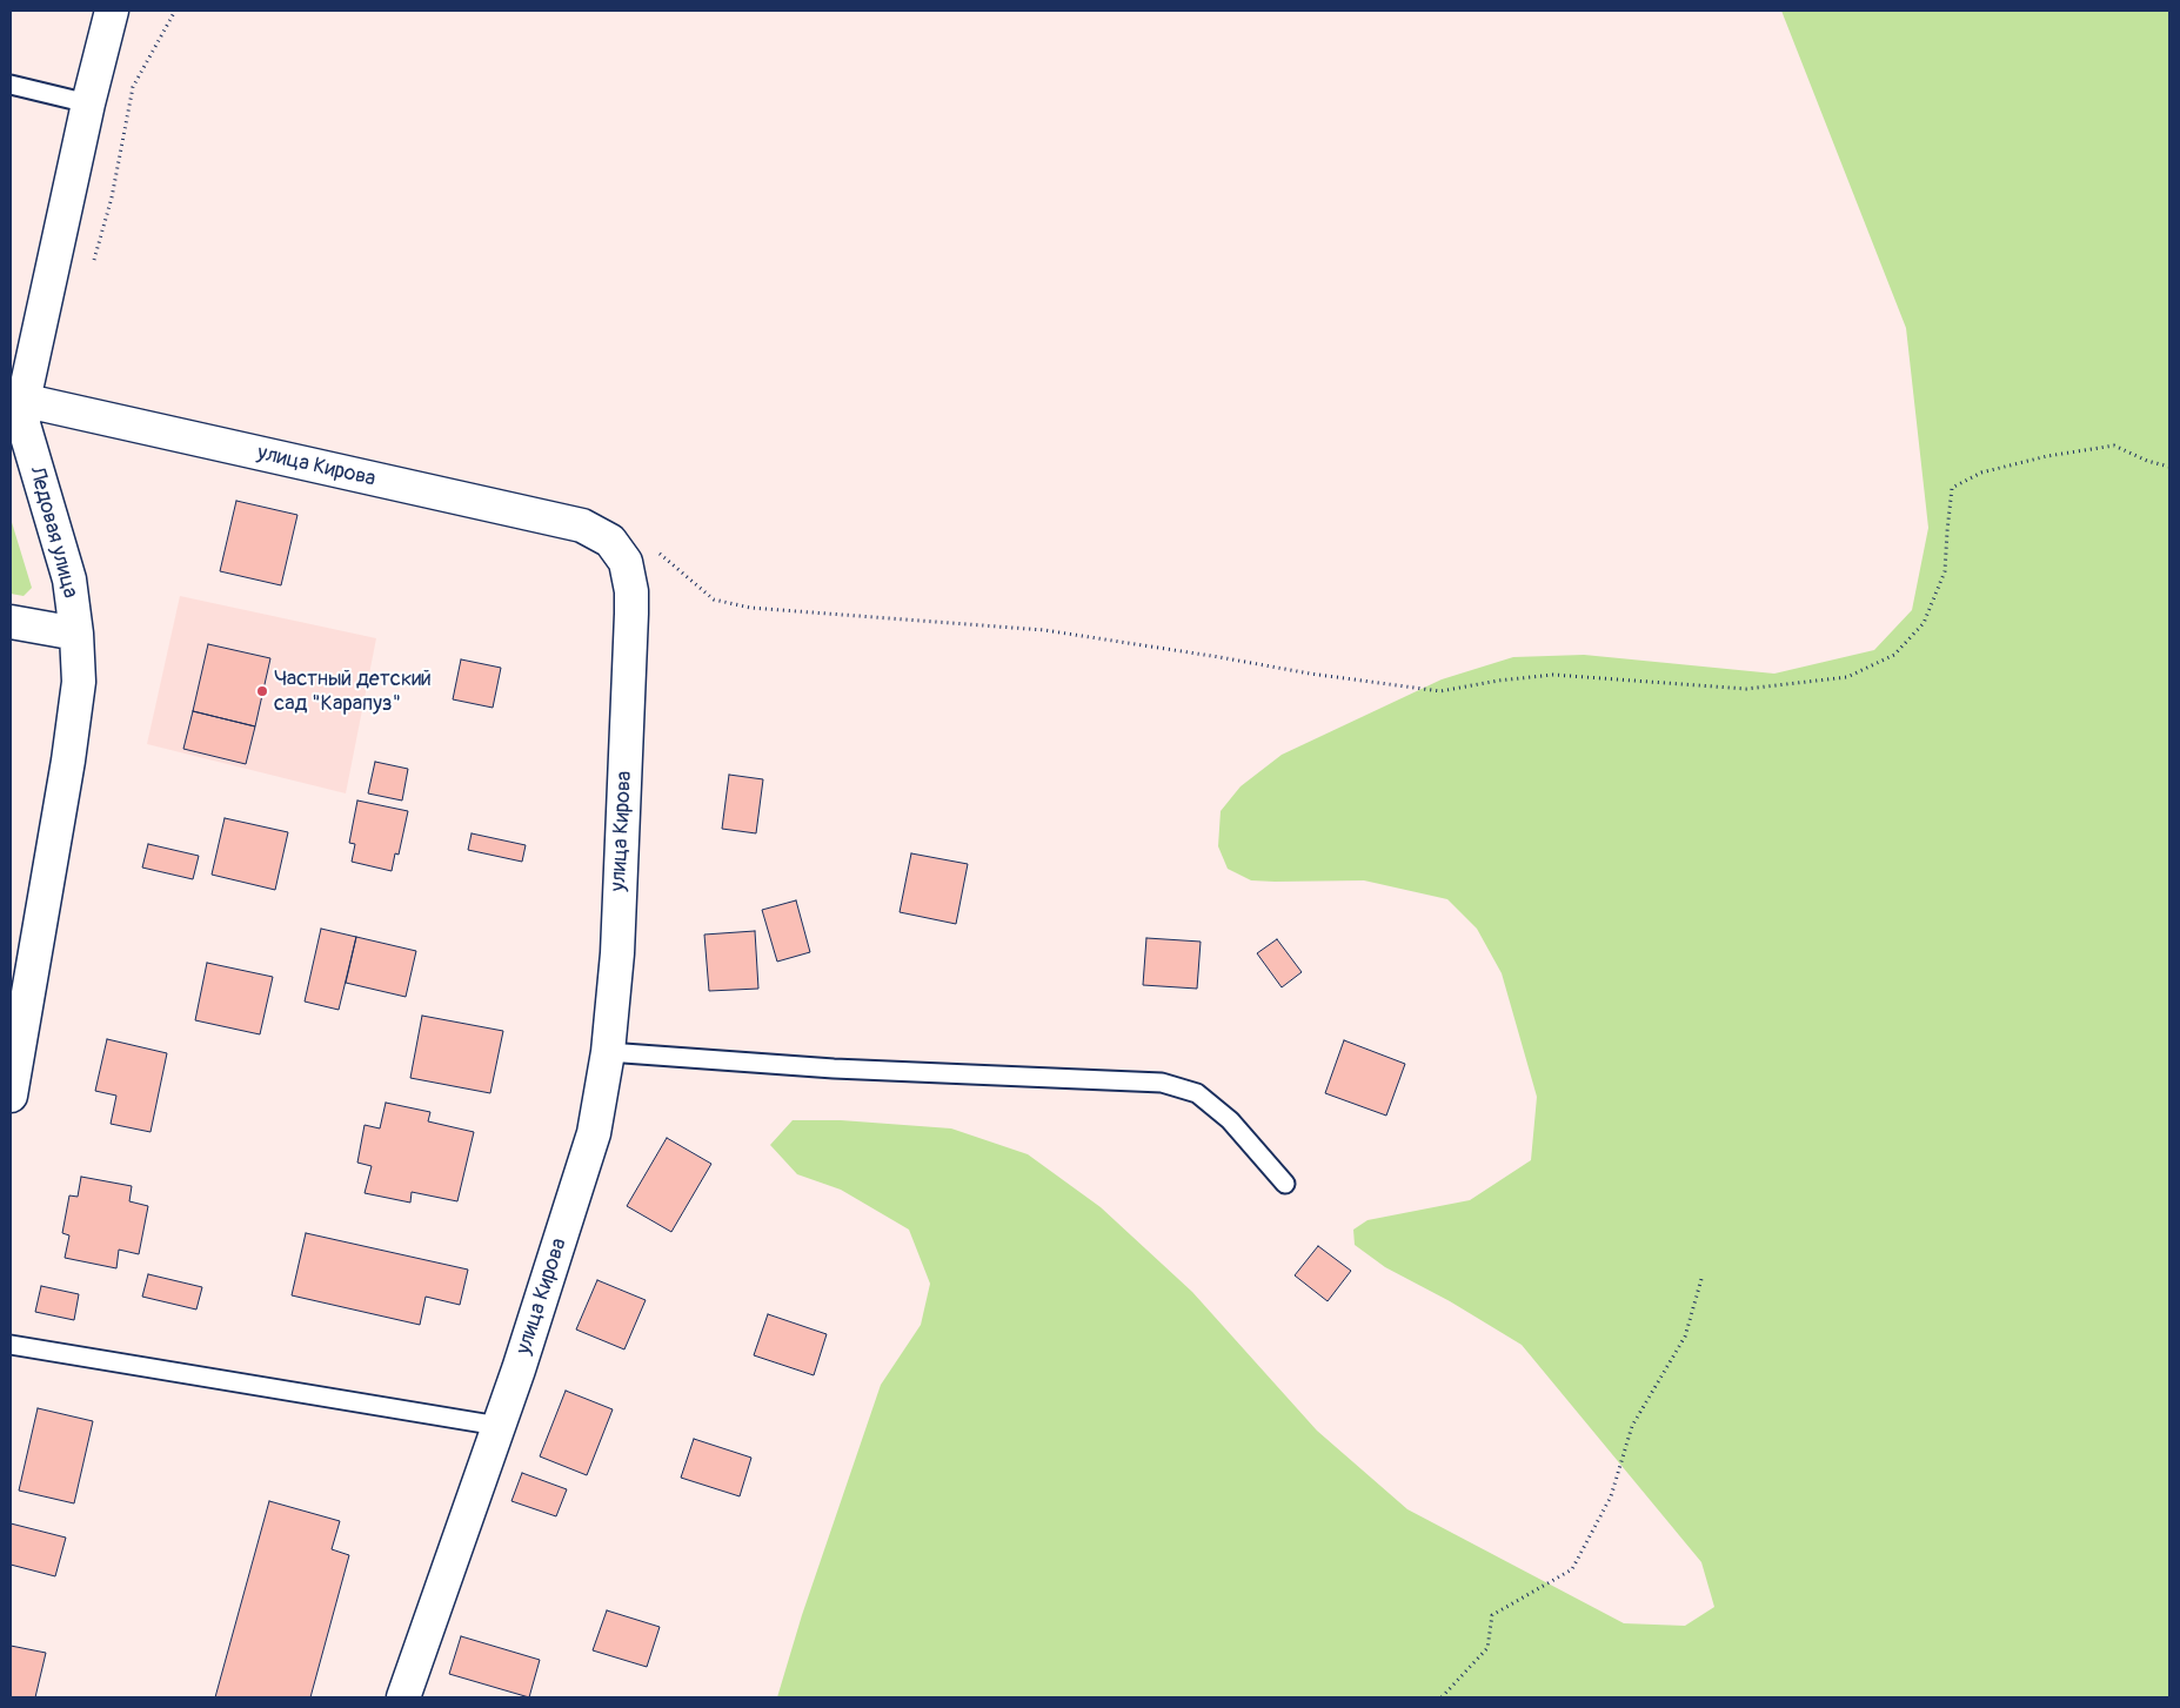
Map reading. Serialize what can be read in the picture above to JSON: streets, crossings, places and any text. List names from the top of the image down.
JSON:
{
  "streets": {
    "street": ["улица Кирова", "Ледовая улица"]
  },
  "crossings": [
    ["улица Кирова", "Ледовая улица"]
  ],
  "places": ["Частный детский сад \"Карапуз\""]
}
